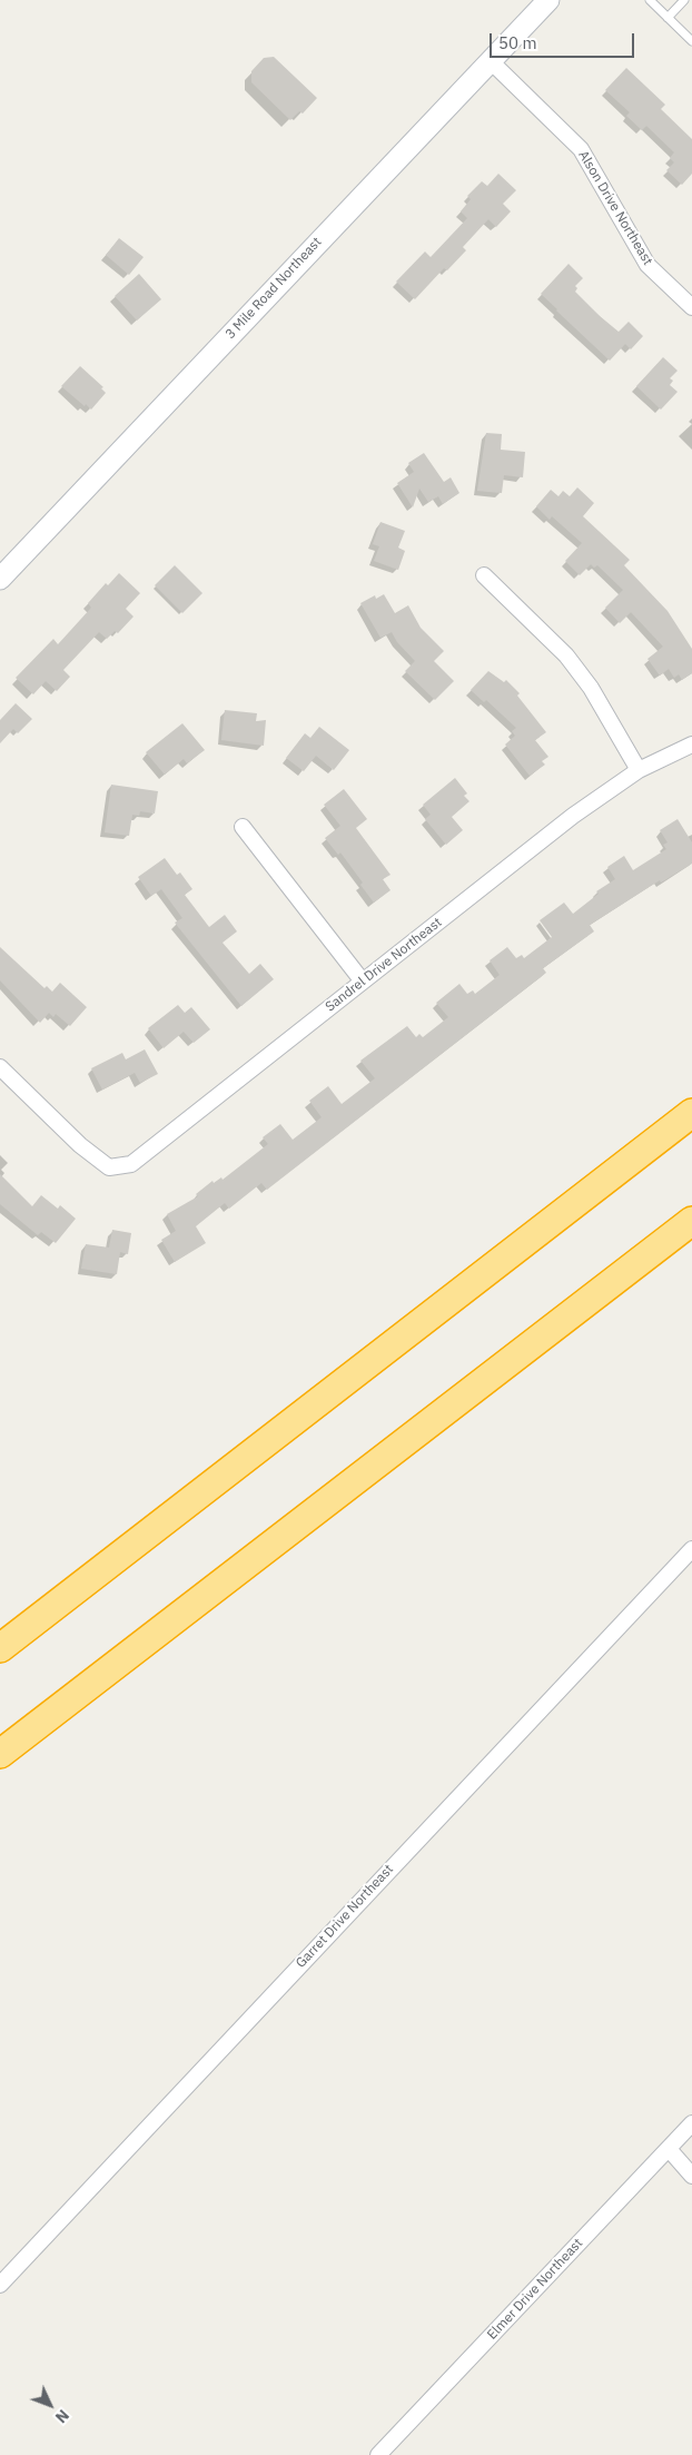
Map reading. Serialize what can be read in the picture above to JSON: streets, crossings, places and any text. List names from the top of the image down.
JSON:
{
  "streets": {
    "main road": ["3 Mile Road Northeast"],
    "street": [
      "Alson Drive Northeast",
      "Sandrel Drive Northeast",
      "Garret Drive Northeast",
      "Elmer Drive Northeast"
    ]
  },
  "crossings": [
    ["Alson Drive Northeast", "3 Mile Road Northeast"]
  ],
  "scale_bar": "50 m",
  "north": "bottom right"
}
